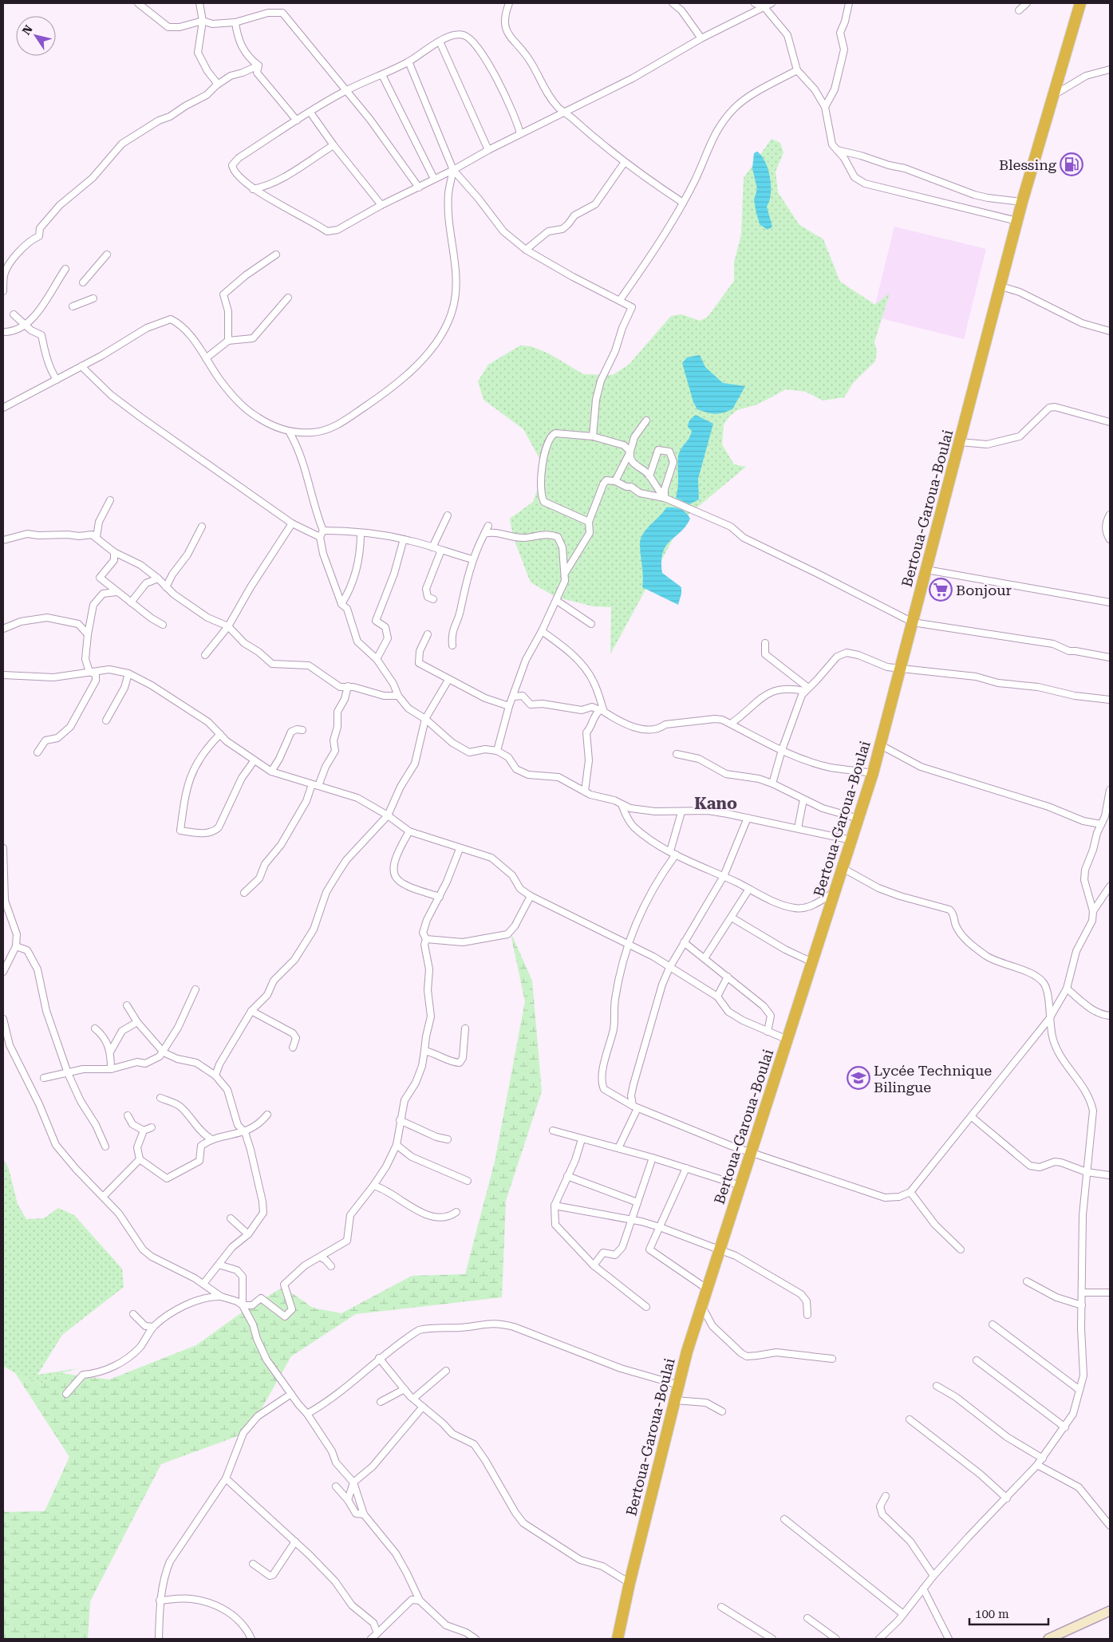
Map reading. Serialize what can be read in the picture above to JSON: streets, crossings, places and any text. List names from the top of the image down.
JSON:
{
  "streets": {
    "highway": ["Bertoua-Garoua-Boulai"]
  },
  "districts": ["Kano"],
  "places": {
    "fuel station": ["Blessing"],
    "supermarket": ["Bonjour"],
    "school or university": ["Lycée Technique Bilingue"]
  },
  "scale_bar": "100 m",
  "north": "top left"
}
